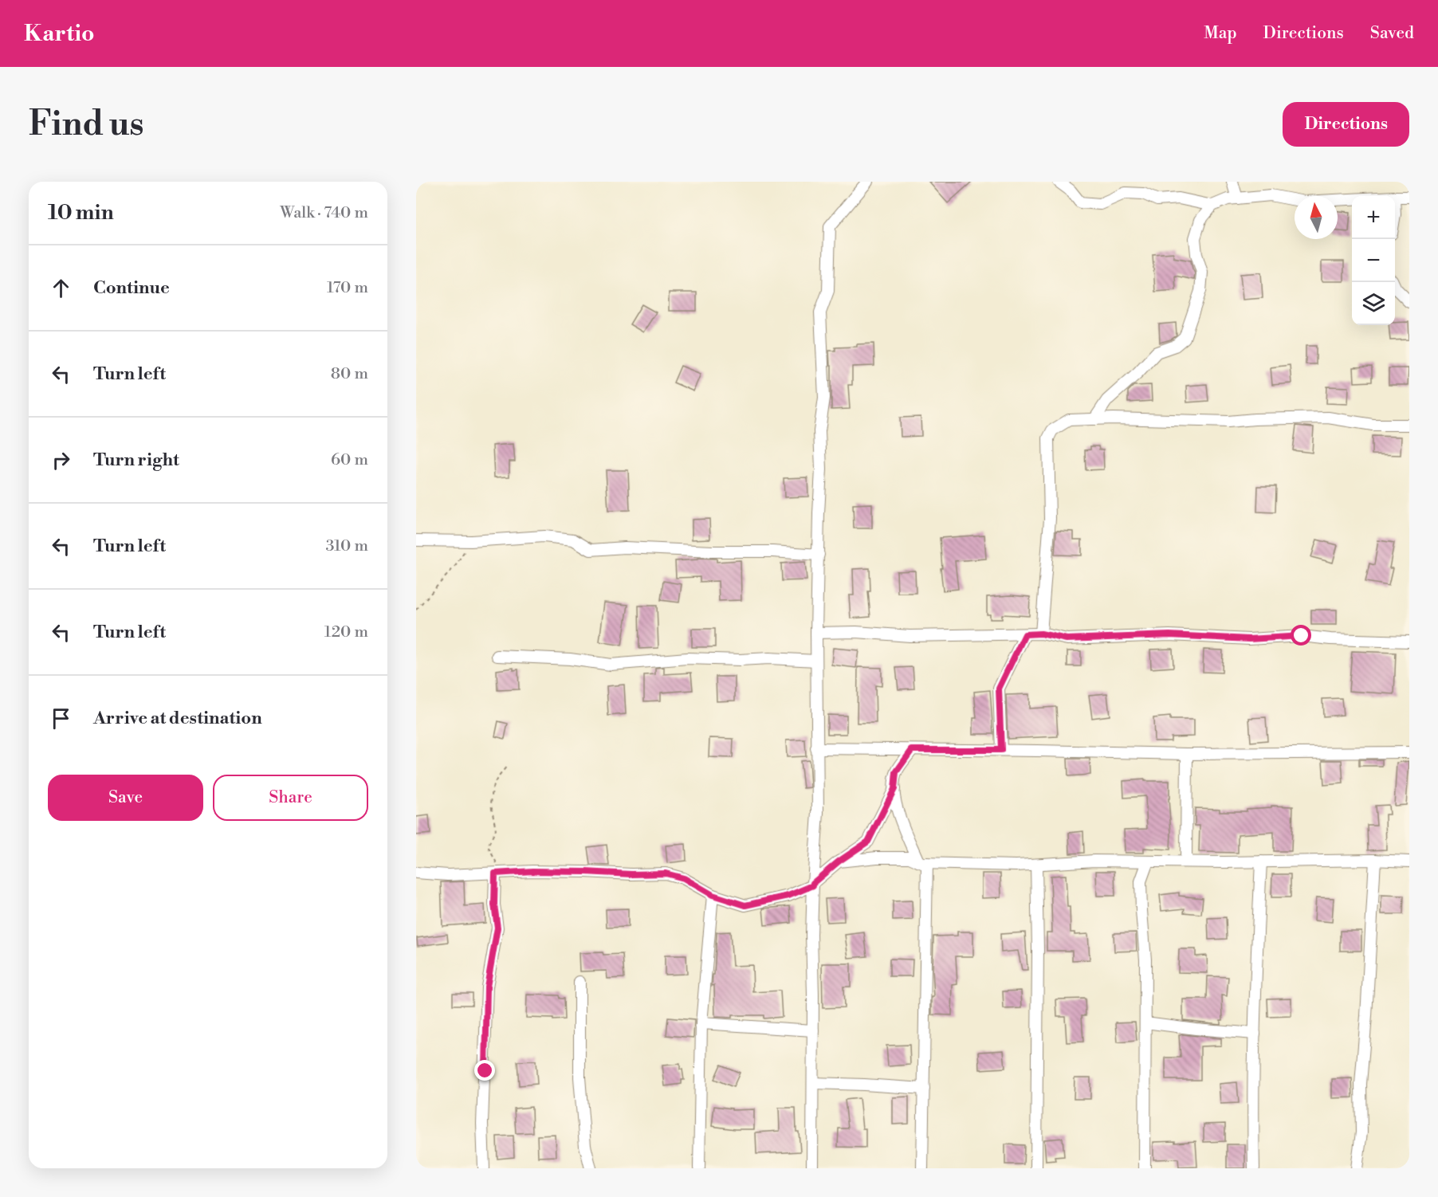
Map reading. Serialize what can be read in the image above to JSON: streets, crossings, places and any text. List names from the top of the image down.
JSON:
{
  "north": "top",
  "page": {
    "header": "Kartio",
    "nav": ["Map", "Directions", "Saved"],
    "buttons": [
      "Directions",
      ["Save", "Share"]
    ],
    "title": "Find us",
    "heading": ["10 min", "Walk · 740 m"],
    "map_buttons": ["+", "−"],
    "list": [
      ["Continue", "170 m"],
      ["Turn left", "80 m"],
      ["Turn right", "60 m"],
      ["Turn left", "310 m"],
      ["Turn left", "120 m"],
      "Arrive at destination"
    ]
  }
}
